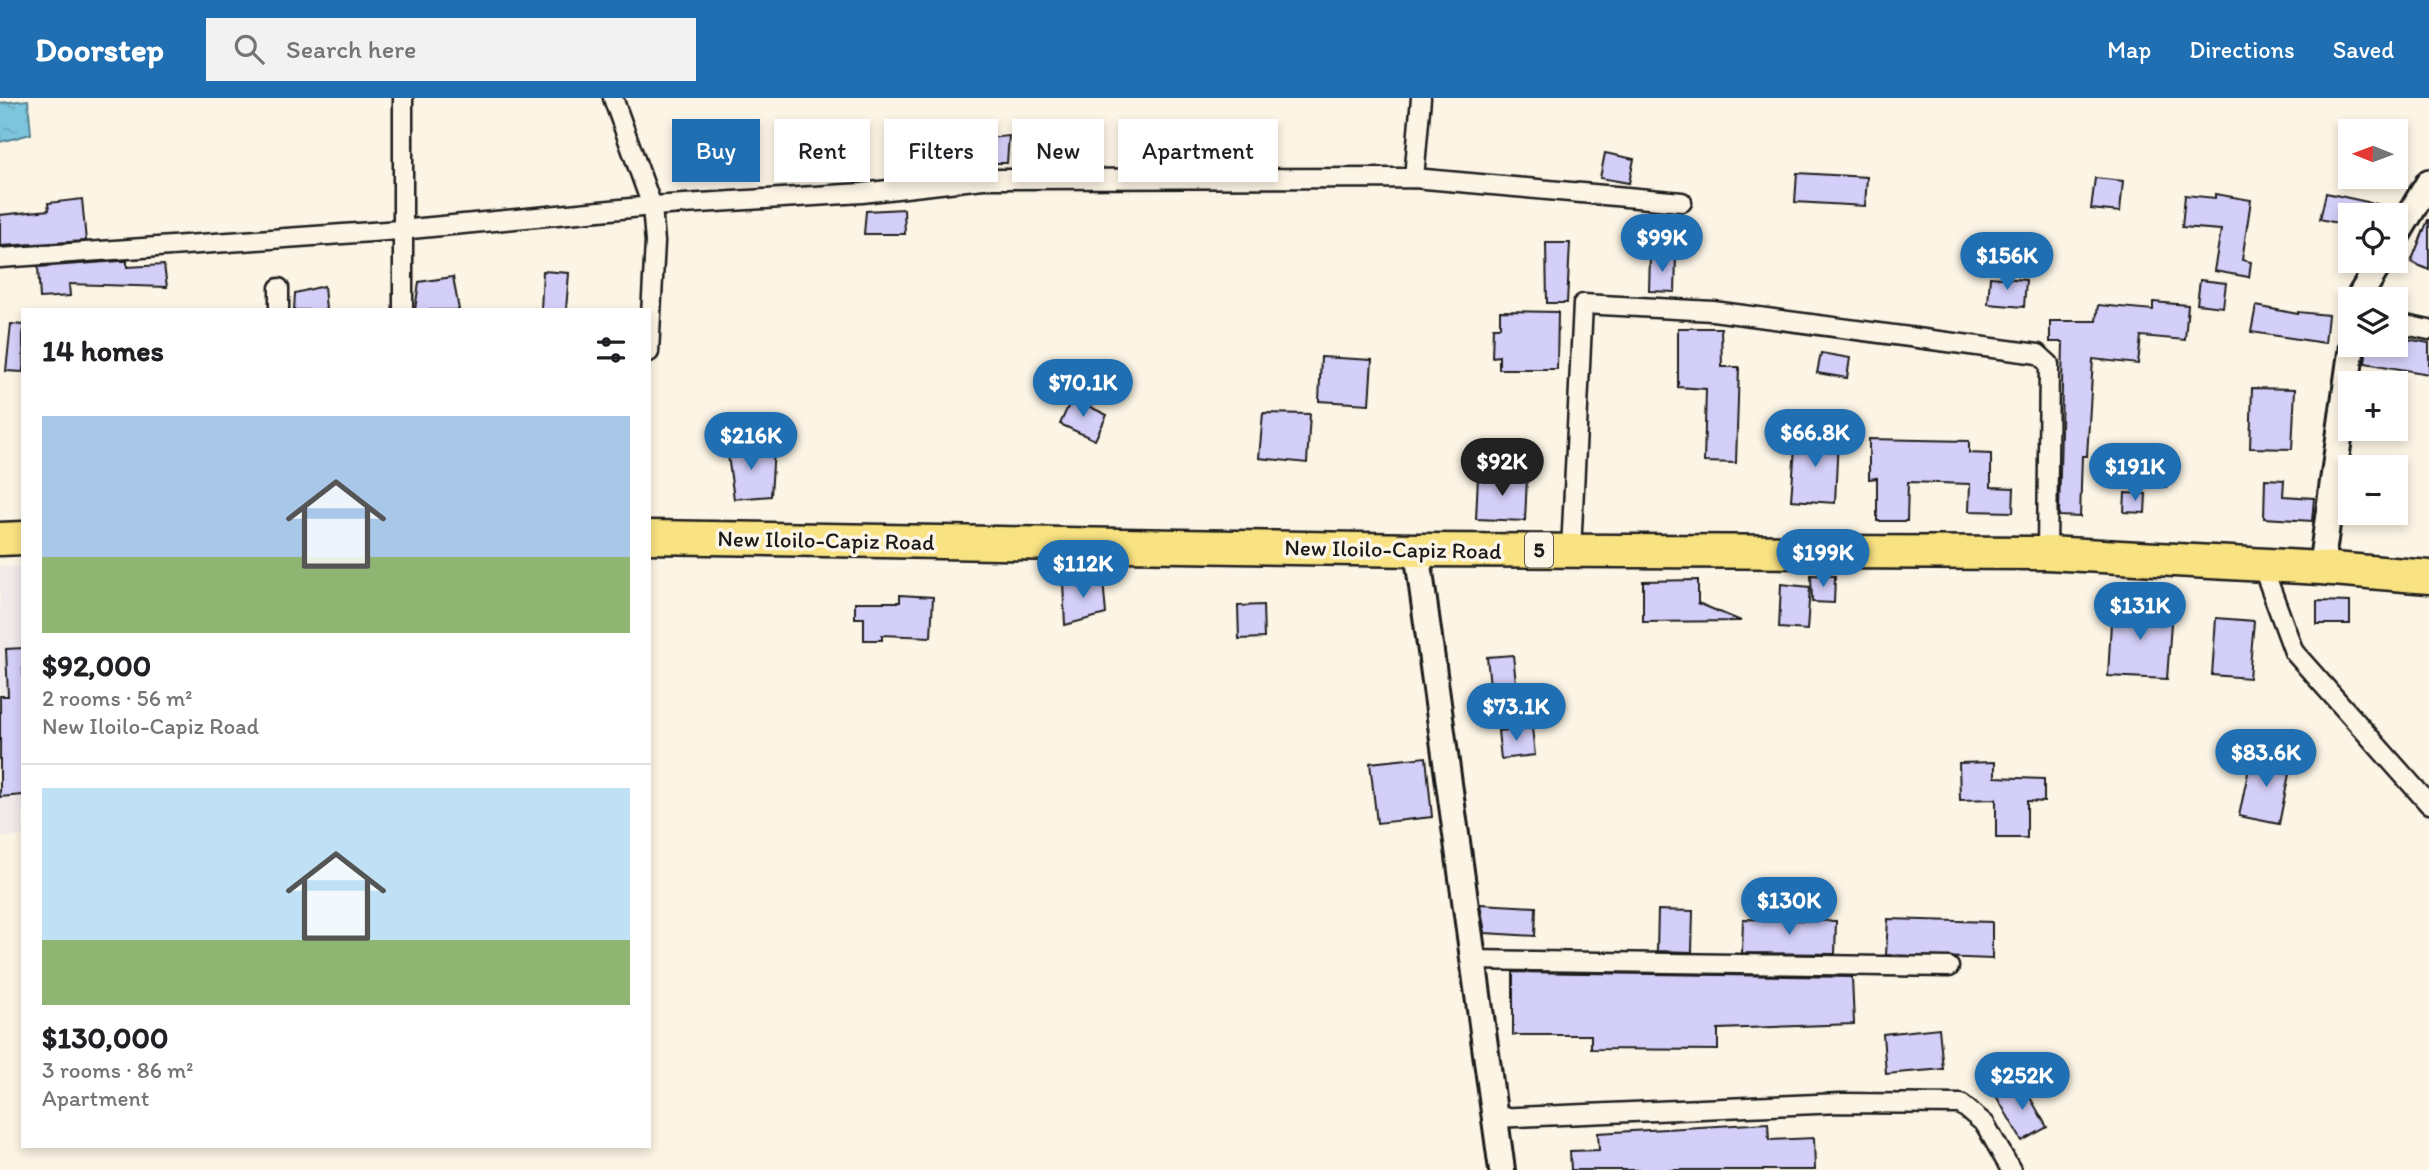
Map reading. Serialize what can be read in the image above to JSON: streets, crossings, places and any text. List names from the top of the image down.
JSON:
{
  "streets": {
    "highway": ["New Iloilo-Capiz Road", "5"]
  },
  "north": "left",
  "page": {
    "header": "Doorstep",
    "search": "Search here",
    "nav": ["Map", "Directions", "Saved"],
    "map_buttons": ["+", "−"],
    "chip": [
      "Buy",
      "Rent",
      "Filters",
      "New",
      "Apartment"
    ],
    "price": [
      "$99K",
      "$156K",
      "$70.1K",
      "$66.8K",
      "$216K",
      "$92K",
      "$191K",
      "$199K",
      "$112K",
      "$131K",
      "$73.1K",
      "$83.6K",
      "$130K",
      "$252K"
    ],
    "heading": "14 homes",
    "list": [
      {
        "name": "$92,000",
        "note": "2 rooms · 56 m² · New Iloilo-Capiz Road"
      },
      {
        "name": "$130,000",
        "note": "3 rooms · 86 m² · Apartment"
      }
    ]
  }
}
